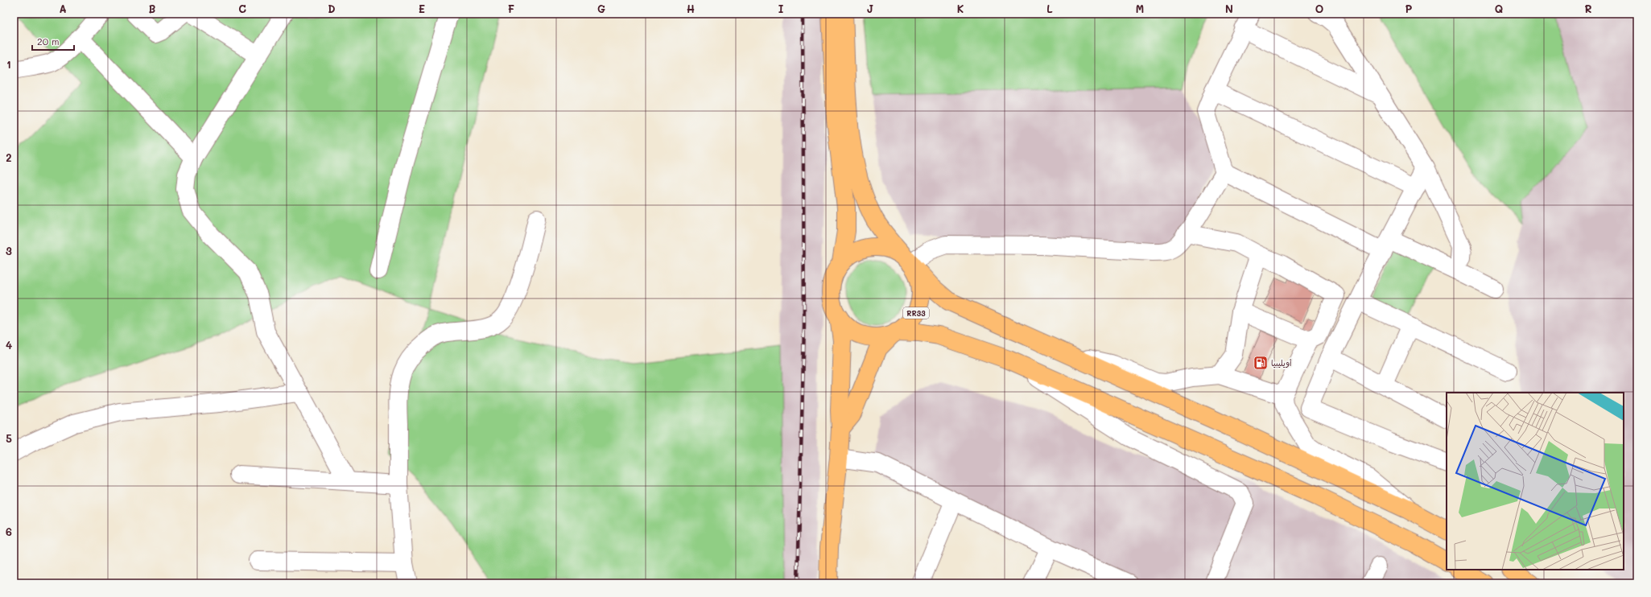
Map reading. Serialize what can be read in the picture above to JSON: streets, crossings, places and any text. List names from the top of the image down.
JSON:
{
  "streets": {
    "main road": ["RR33"]
  },
  "places": {
    "fuel station": ["أويليبيا"]
  },
  "scale_bar": "20 m",
  "grid": {
    "columns": [
      "A",
      "B",
      "C",
      "D",
      "E",
      "F",
      "G",
      "H",
      "I",
      "J",
      "K",
      "L",
      "M",
      "N",
      "O",
      "P",
      "Q",
      "R"
    ],
    "rows": [
      "1",
      "2",
      "3",
      "4",
      "5",
      "6"
    ]
  }
}
